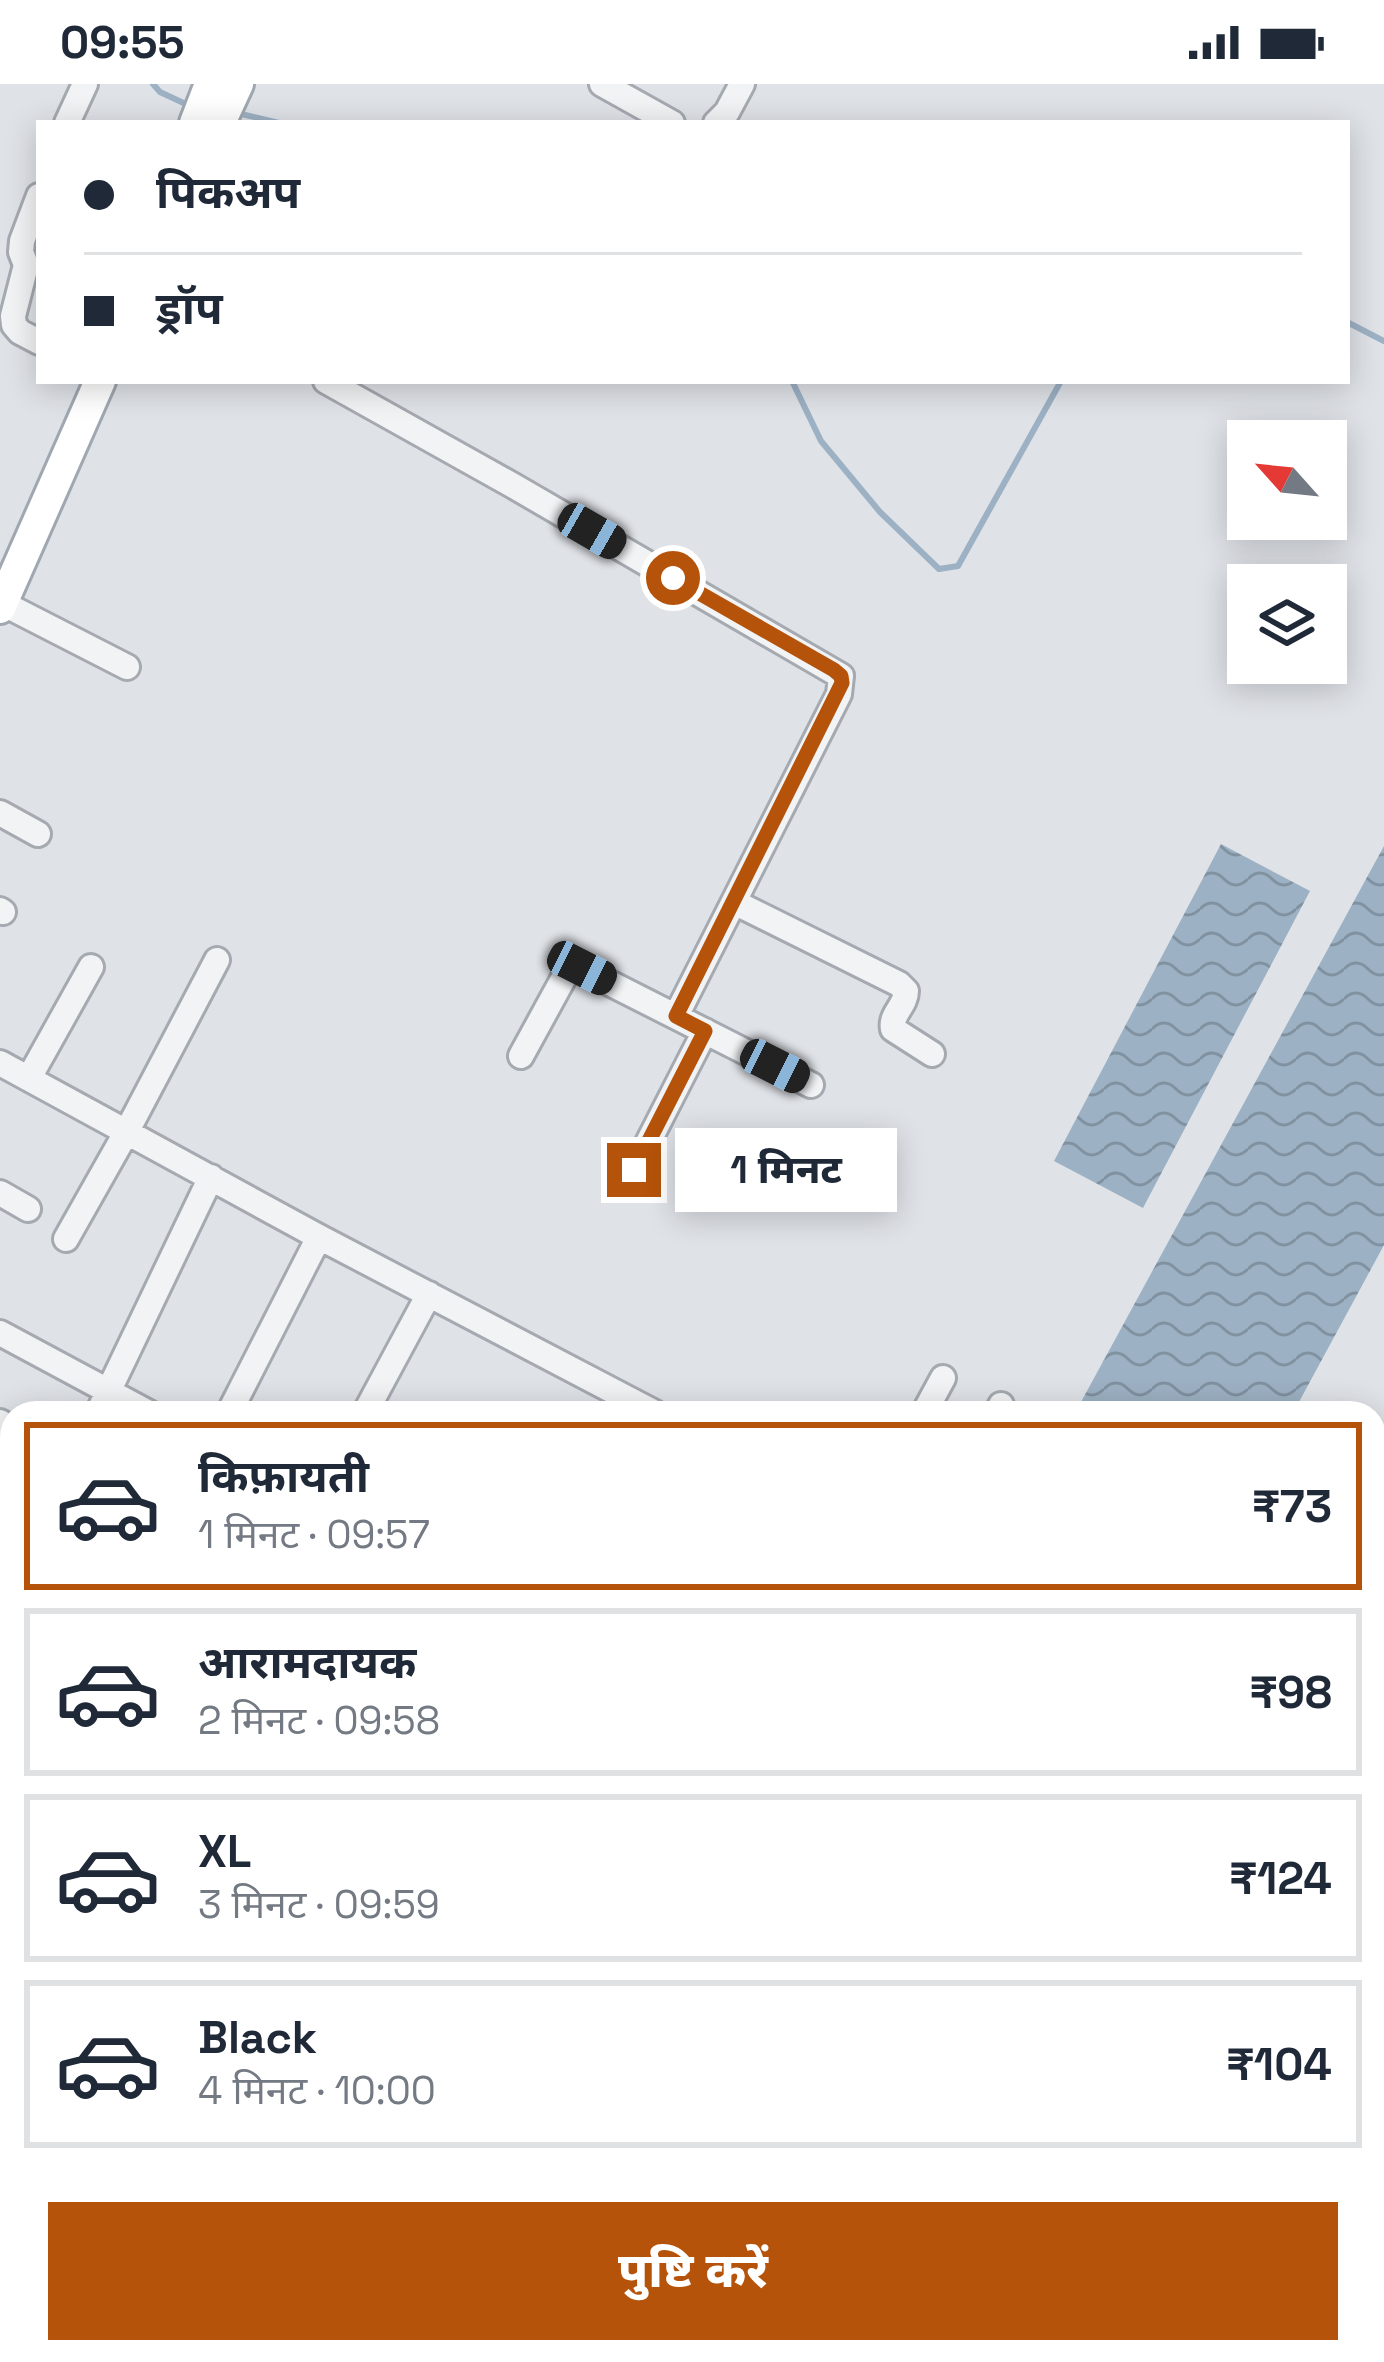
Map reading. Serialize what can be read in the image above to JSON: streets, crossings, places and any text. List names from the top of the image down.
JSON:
{
  "north": "top left",
  "page": {
    "status": "09:55",
    "banner": ["पिकअप", "ड्रॉप"],
    "bubble": "1 मिनट",
    "list": [
      {
        "name": "किफ़ायती",
        "note": "1 मिनट · 09:57",
        "value": "₹73"
      },
      {
        "name": "आरामदायक",
        "note": "2 मिनट · 09:58",
        "value": "₹98"
      },
      {
        "name": "XL",
        "note": "3 मिनट · 09:59",
        "value": "₹124"
      },
      {
        "name": "Black",
        "note": "4 मिनट · 10:00",
        "value": "₹104"
      }
    ],
    "buttons": "पुष्टि करें"
  }
}
